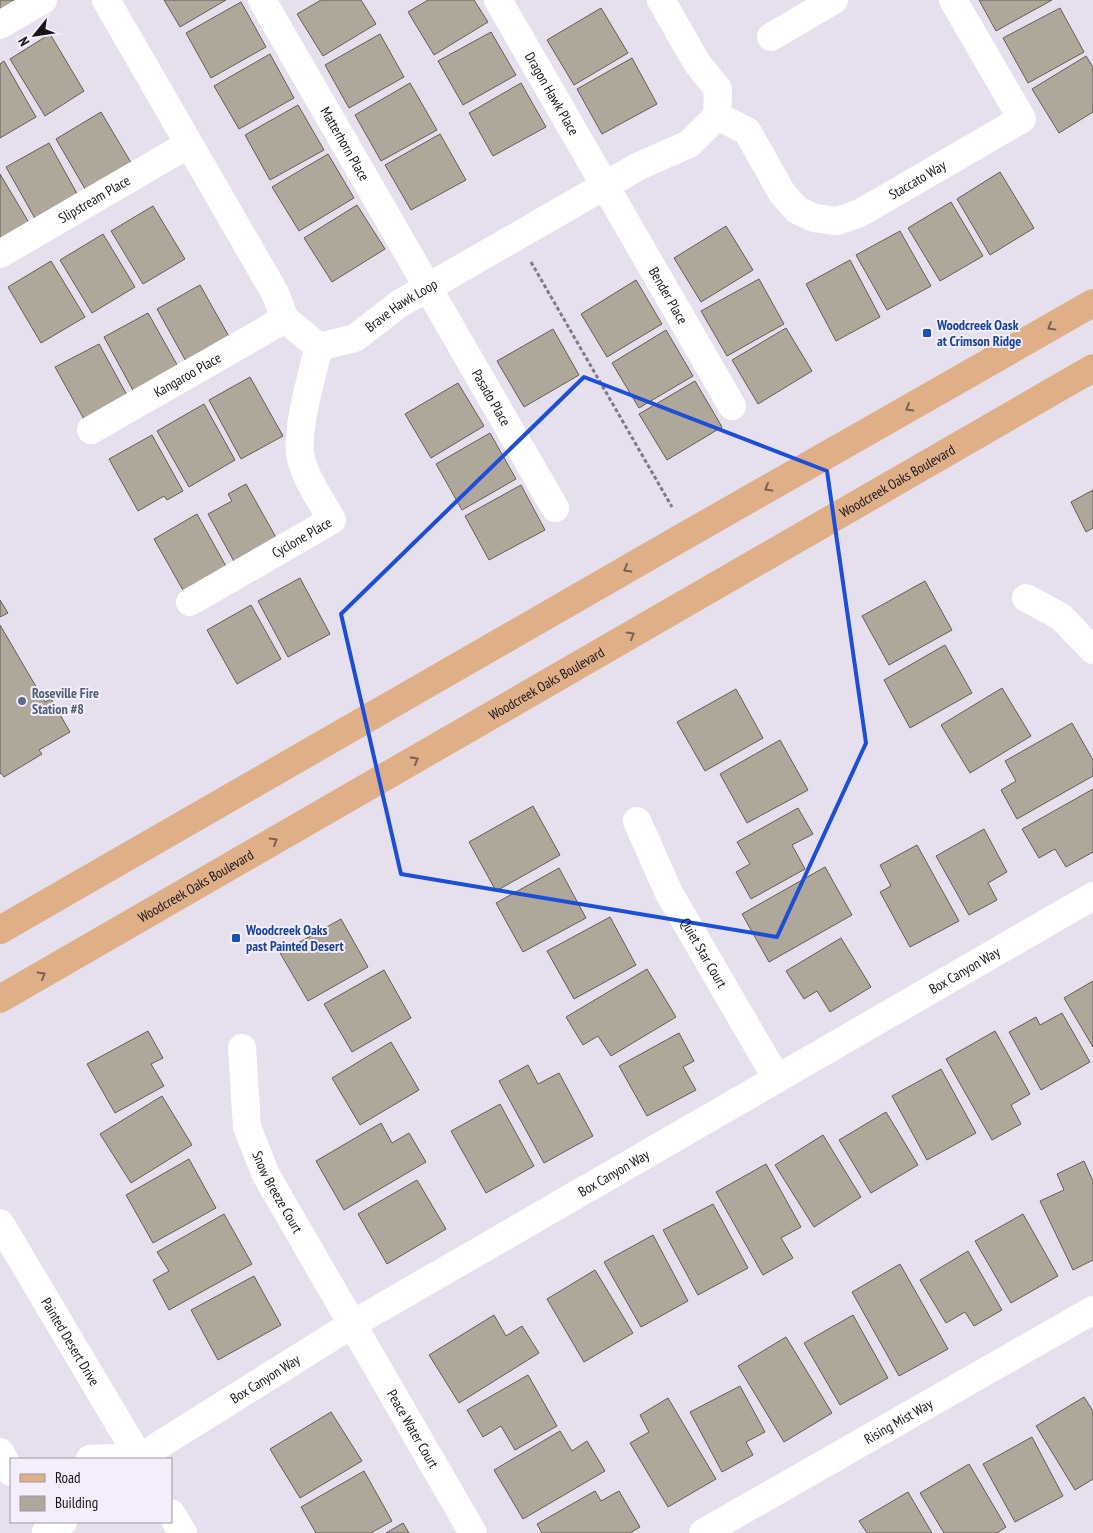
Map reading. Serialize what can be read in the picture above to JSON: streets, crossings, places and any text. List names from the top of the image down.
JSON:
{
  "streets": {
    "main road": ["Woodcreek Oaks Boulevard"],
    "street": [
      "Dragon Hawk Place",
      "Matterhorn Place",
      "Staccato Way",
      "Slipstream Place",
      "Bender Place",
      "Brave Hawk Loop",
      "Kangaroo Place",
      "Pasado Place",
      "Cyclone Place",
      "Quiet Star Court",
      "Box Canyon Way",
      "Snow Breeze Court",
      "Painted Desert Drive",
      "Rising Mist Way",
      "Peace Water Court"
    ]
  },
  "crossings": [
    ["Dragon Hawk Place", "Bender Place"],
    ["Dragon Hawk Place", "Brave Hawk Loop"],
    ["Matterhorn Place", "Brave Hawk Loop"],
    ["Matterhorn Place", "Pasado Place"],
    ["Staccato Way", "Brave Hawk Loop"],
    ["Bender Place", "Brave Hawk Loop"],
    ["Brave Hawk Loop", "Pasado Place"],
    ["Brave Hawk Loop", "Cyclone Place"],
    ["Quiet Star Court", "Box Canyon Way"],
    ["Box Canyon Way", "Snow Breeze Court"],
    ["Box Canyon Way", "Painted Desert Drive"],
    ["Box Canyon Way", "Peace Water Court"],
    ["Snow Breeze Court", "Peace Water Court"]
  ],
  "places": {
    "transit": ["Woodcreek Oask at Crimson Ridge", "Woodcreek Oaks past Painted Desert"],
    "other": ["Roseville Fire Station #8"]
  },
  "legend": ["Road", "Building"],
  "north": "bottom left"
}
